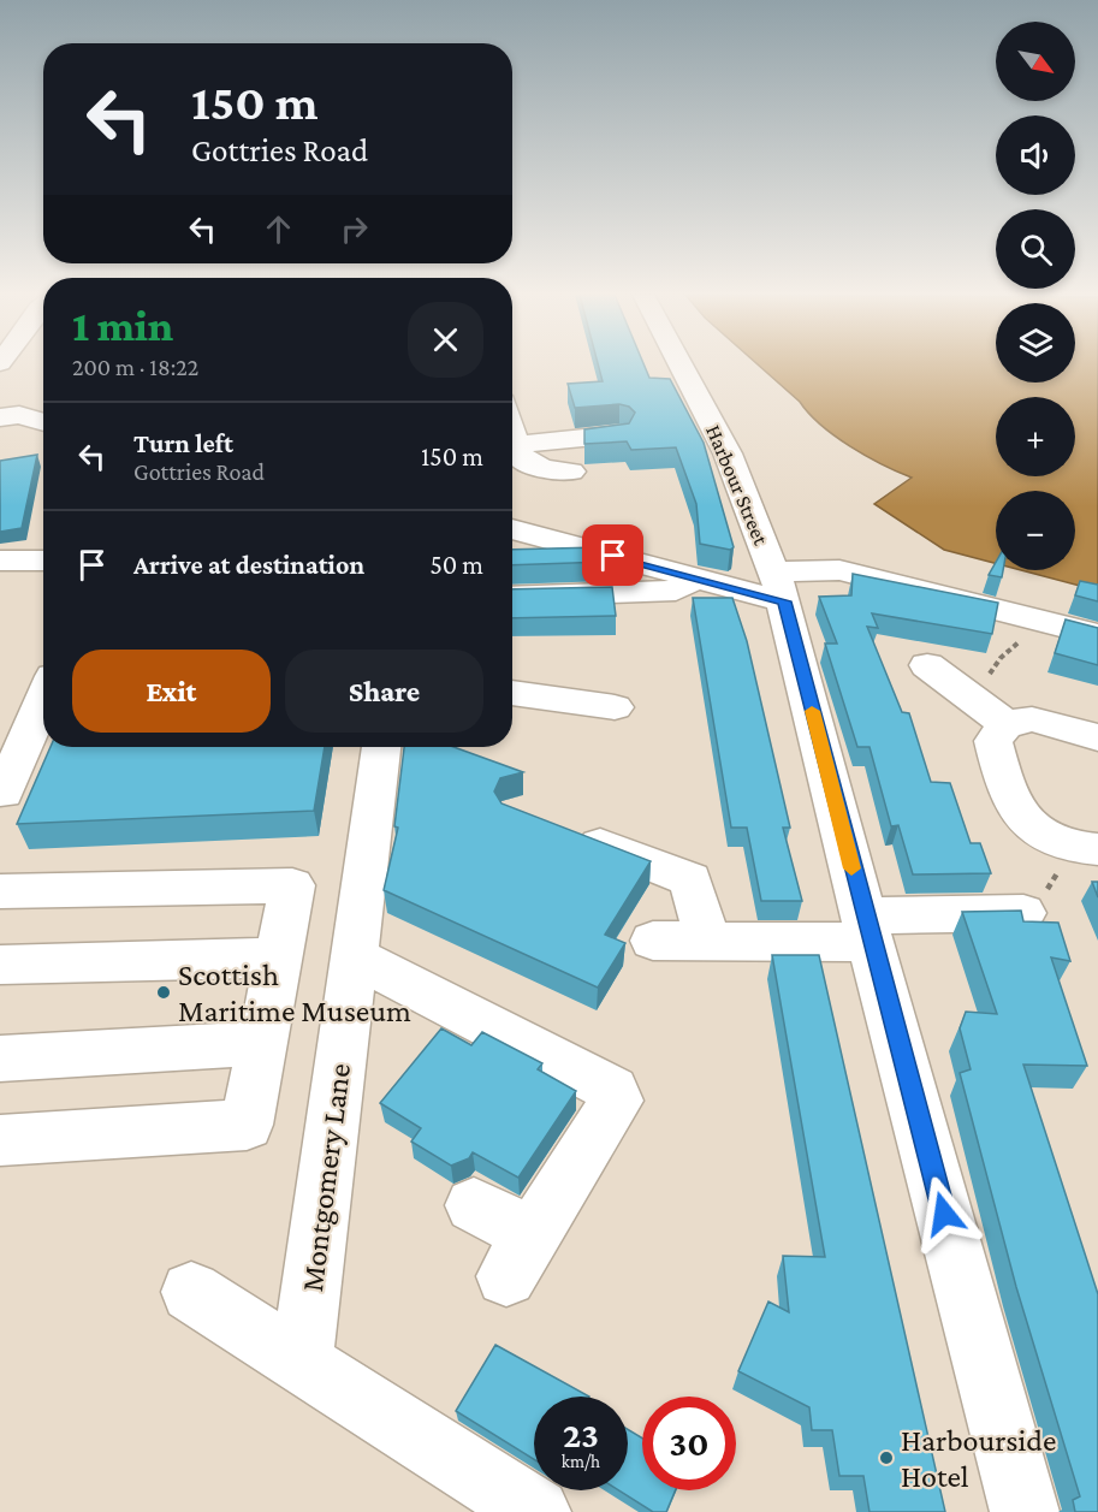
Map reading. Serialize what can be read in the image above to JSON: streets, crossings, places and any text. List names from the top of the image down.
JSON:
{
  "streets": {
    "street": ["Harbour Street", "Montgomery Lane"]
  },
  "places": ["Scottish Maritime Museum", "Harbourside Hotel"],
  "north": "bottom right",
  "page": {
    "map_buttons": ["+", "−"],
    "turn": ["150 m", "Gottries Road"],
    "heading": ["1 min", "200 m · 18:22"],
    "list": [
      {
        "name": "Turn left",
        "note": "Gottries Road",
        "value": "150 m"
      },
      {
        "name": "Arrive at destination",
        "value": "50 m"
      }
    ],
    "buttons": ["Exit", "Share"],
    "speed": "23 km/h",
    "limit": "30"
  }
}
